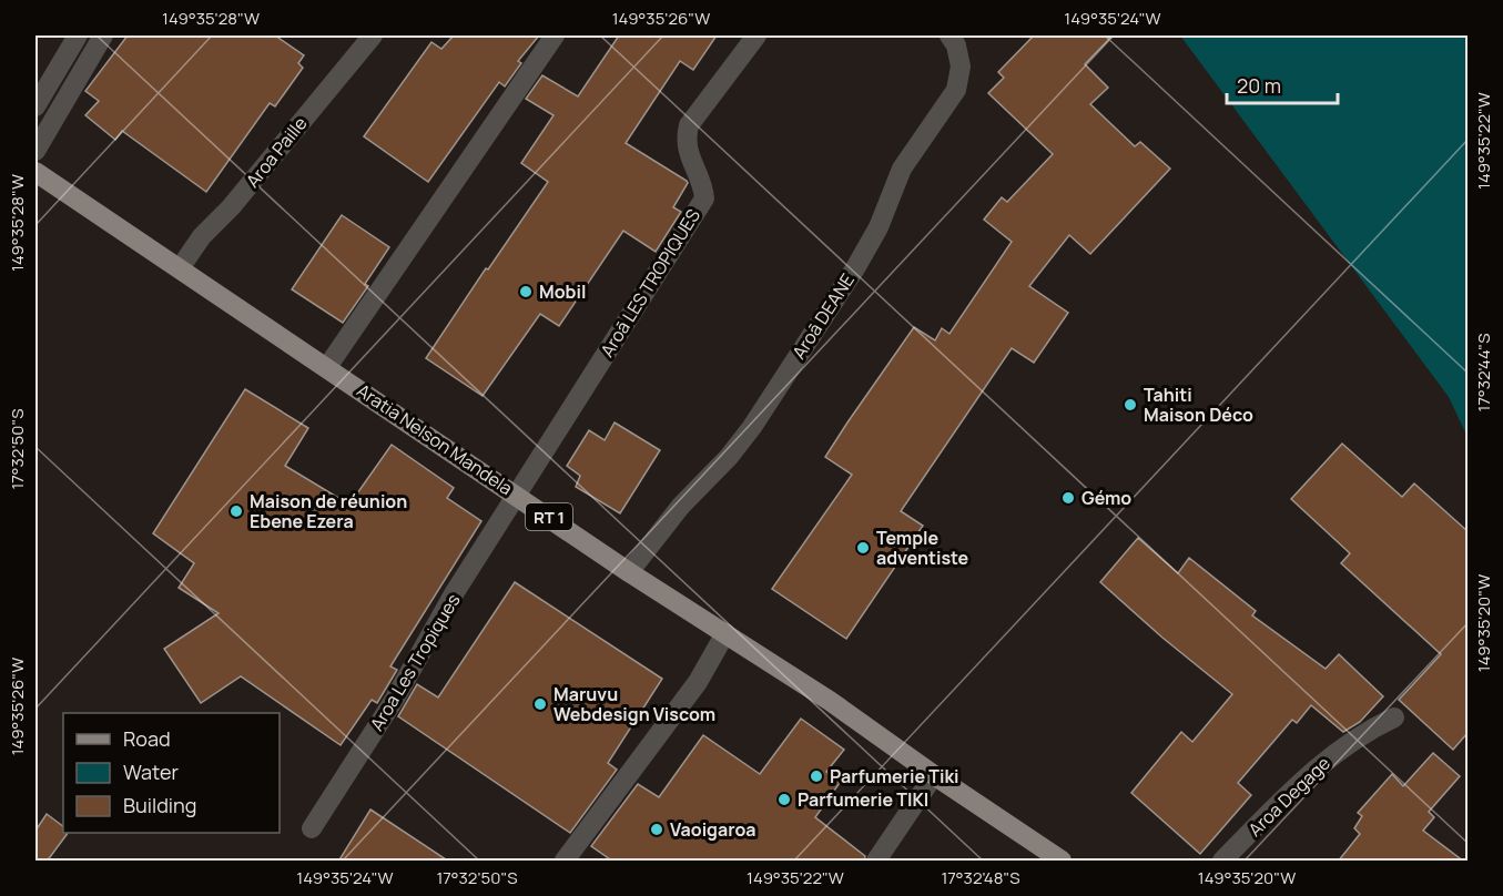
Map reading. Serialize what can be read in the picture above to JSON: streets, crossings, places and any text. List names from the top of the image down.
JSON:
{
  "streets": {
    "main road": ["Aratia Nelson Mandela", "RT 1"],
    "street": [
      "Aroa Paille",
      "Aroā LES TROPIQUES",
      "Aroā DEANE",
      "Aroa Les Tropiques",
      "Aroa Degage"
    ]
  },
  "crossings": [
    ["Aroa Paille", "Aratia Nelson Mandela"],
    ["Aroā LES TROPIQUES", "Aratia Nelson Mandela"],
    ["Aroā LES TROPIQUES", "Aroa Les Tropiques"],
    ["Aroā DEANE", "Aratia Nelson Mandela"],
    ["Aratia Nelson Mandela", "Aroa Les Tropiques"]
  ],
  "places": [
    "Mobil",
    "Tahiti Maison Déco",
    "Gémo",
    "Maison de réunion Ebene Ezera",
    "Temple adventiste",
    "Maruvu Webdesign Viscom",
    "Parfumerie Tiki",
    "Parfumerie TIKI",
    "Vaoigaroa"
  ],
  "legend": ["Road", "Water", "Building"],
  "scale_bar": "20 m",
  "coordinates": [
    "149°35'28\"W",
    "149°35'26\"W",
    "149°35'24\"W",
    "149°35'22\"W",
    "17°32'44\"S",
    "17°32'50\"S",
    "149°35'20\"W",
    "17°32'48\"S"
  ]
}
